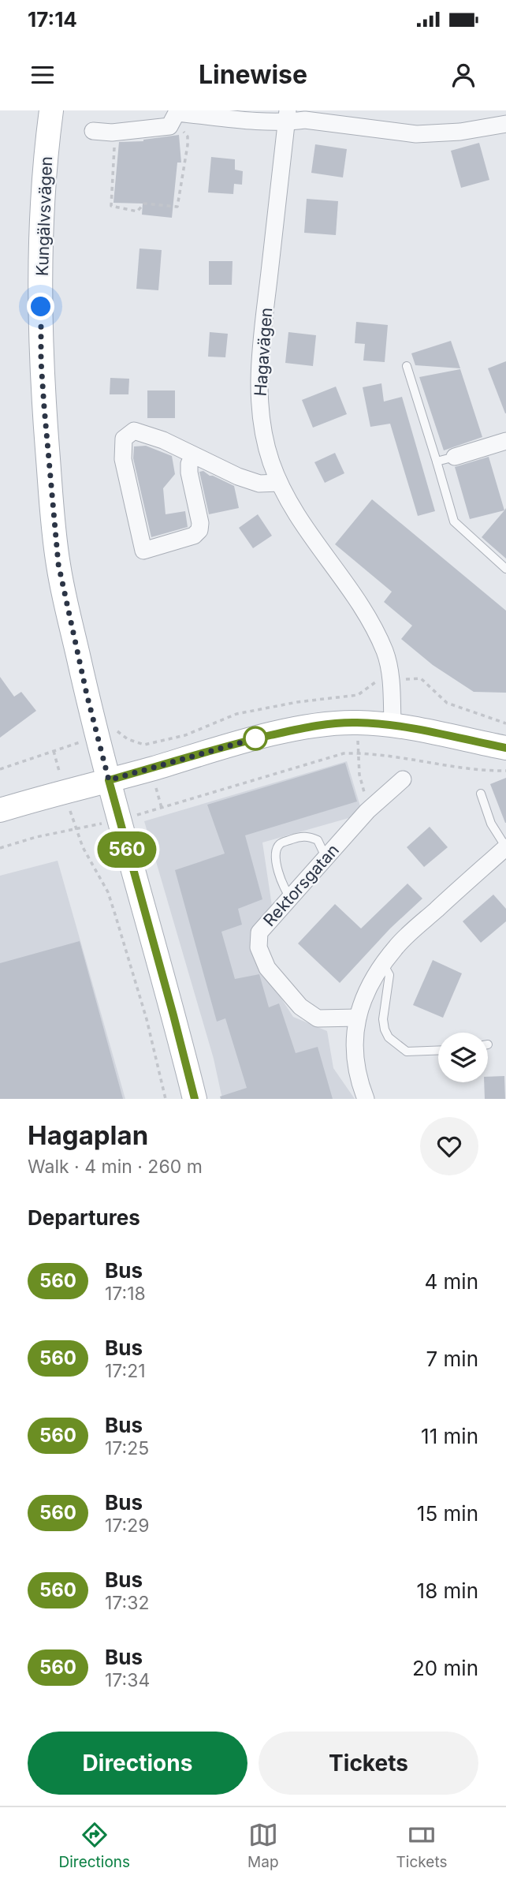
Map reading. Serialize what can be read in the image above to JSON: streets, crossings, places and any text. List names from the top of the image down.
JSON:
{
  "streets": {
    "main road": ["Kungälvsvägen"],
    "street": ["Hagavägen", "Rektorsgatan"]
  },
  "lines": ["bus line 560"],
  "page": {
    "status": "17:14",
    "header": "Linewise",
    "on_map": "560",
    "heading": [
      ["Hagaplan", "Walk · 4 min · 260 m"],
      "Departures"
    ],
    "list": [
      {
        "mark": "560",
        "name": "Bus",
        "note": "17:18",
        "value": "4 min"
      },
      {
        "mark": "560",
        "name": "Bus",
        "note": "17:21",
        "value": "7 min"
      },
      {
        "mark": "560",
        "name": "Bus",
        "note": "17:25",
        "value": "11 min"
      },
      {
        "mark": "560",
        "name": "Bus",
        "note": "17:29",
        "value": "15 min"
      },
      {
        "mark": "560",
        "name": "Bus",
        "note": "17:32",
        "value": "18 min"
      },
      {
        "mark": "560",
        "name": "Bus",
        "note": "17:34",
        "value": "20 min"
      }
    ],
    "buttons": ["Directions", "Tickets"],
    "tabs": ["Directions", "Map", "Tickets"]
  }
}
